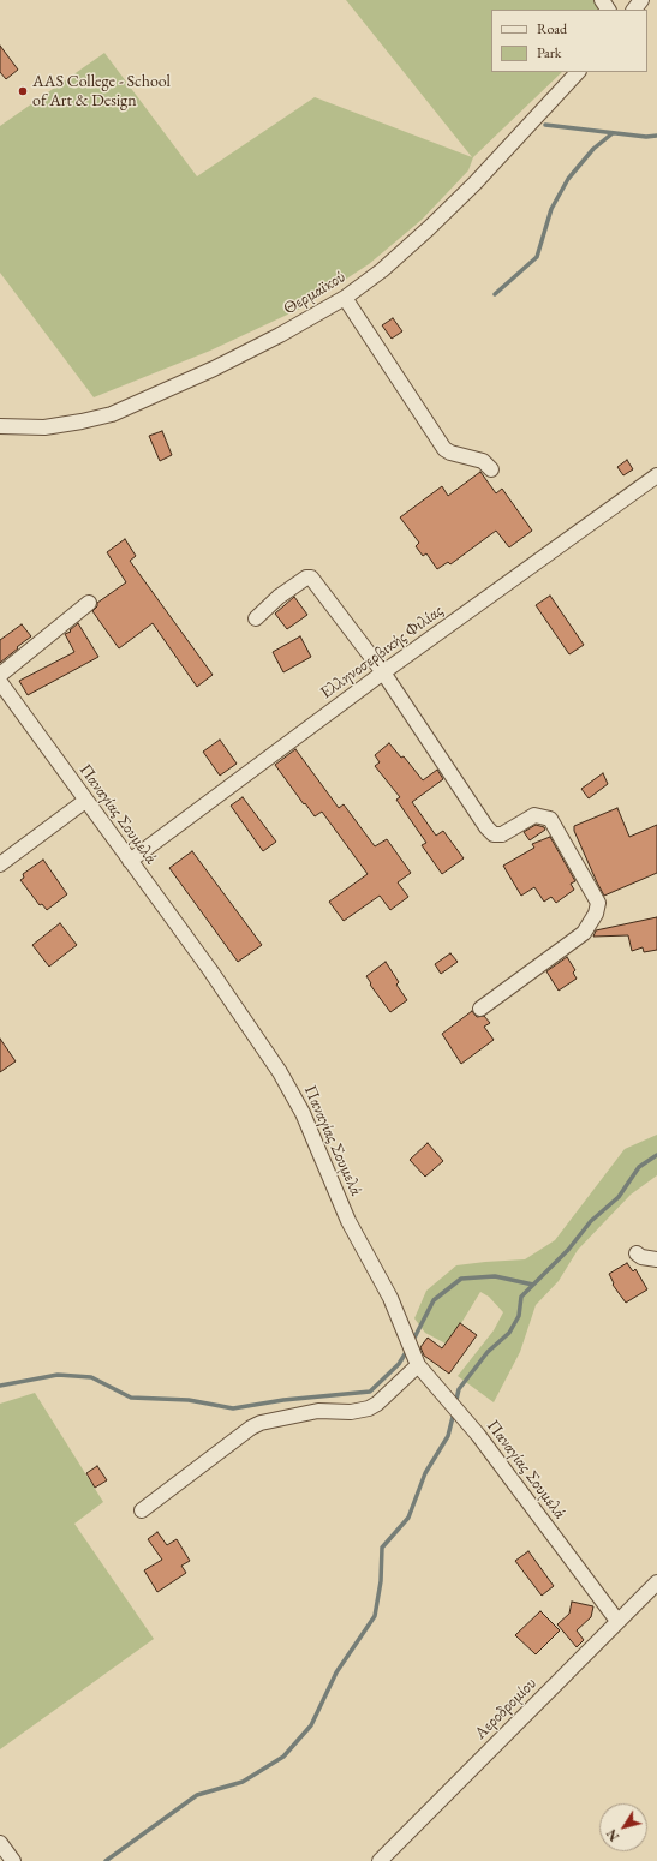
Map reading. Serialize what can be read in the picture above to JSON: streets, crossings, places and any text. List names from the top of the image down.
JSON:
{
  "streets": {
    "street": [
      "Θερμαϊκού",
      "Ελληνοσερβικής Φιλίας",
      "Παναγίας Σουμελά",
      "Αεροδρομίου"
    ]
  },
  "crossings": [
    ["Ελληνοσερβικής Φιλίας", "Παναγίας Σουμελά"],
    ["Παναγίας Σουμελά", "Αεροδρομίου"]
  ],
  "places": ["AAS College - School of Art & Design"],
  "legend": ["Road", "Park"],
  "north": "bottom left"
}
